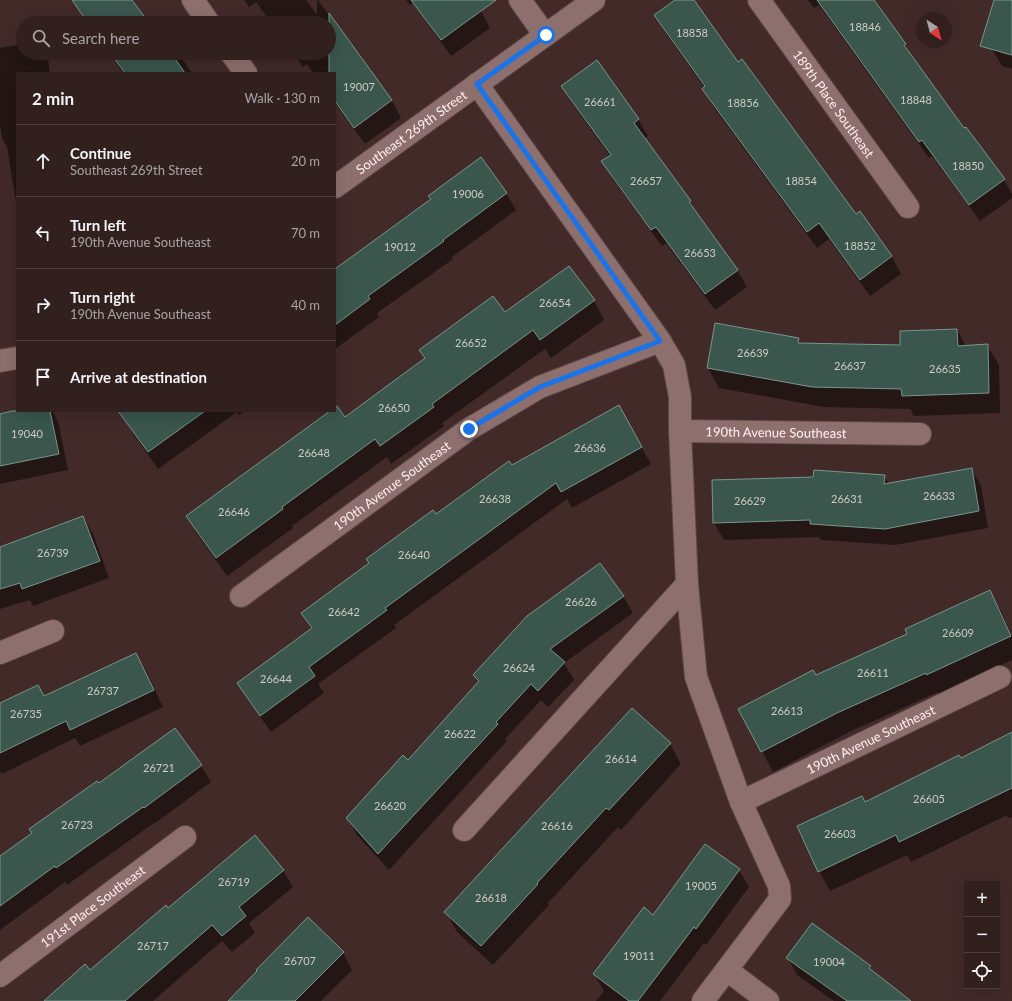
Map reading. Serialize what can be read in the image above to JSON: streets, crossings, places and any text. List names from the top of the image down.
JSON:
{
  "streets": {
    "street": [
      "189th Place Southeast",
      "Southeast 269th Street",
      "190th Avenue Southeast",
      "191st Place Southeast"
    ]
  },
  "house_numbers": [
    "18846",
    "18858",
    "19007",
    "18848",
    "26661",
    "18856",
    "18850",
    "26657",
    "18854",
    "19006",
    "18852",
    "19012",
    "26653",
    "26654",
    "26652",
    "26639",
    "26637",
    "26635",
    "26650",
    "19040",
    "26636",
    "26648",
    "26633",
    "26638",
    "26631",
    "26629",
    "26646",
    "26739",
    "26640",
    "26626",
    "26642",
    "26609",
    "26624",
    "26611",
    "26644",
    "26737",
    "26613",
    "26735",
    "26622",
    "26614",
    "26721",
    "26605",
    "26620",
    "26723",
    "26616",
    "26603",
    "26719",
    "19005",
    "26618",
    "26717",
    "19011",
    "26707",
    "19004"
  ],
  "north": "bottom right",
  "page": {
    "search": "Search here",
    "heading": ["2 min", "Walk · 130 m"],
    "list": [
      ["Continue", "Southeast 269th Street", "20 m"],
      ["Turn left", "190th Avenue Southeast", "70 m"],
      ["Turn right", "190th Avenue Southeast", "40 m"],
      "Arrive at destination"
    ],
    "map_buttons": ["+", "−"]
  }
}
